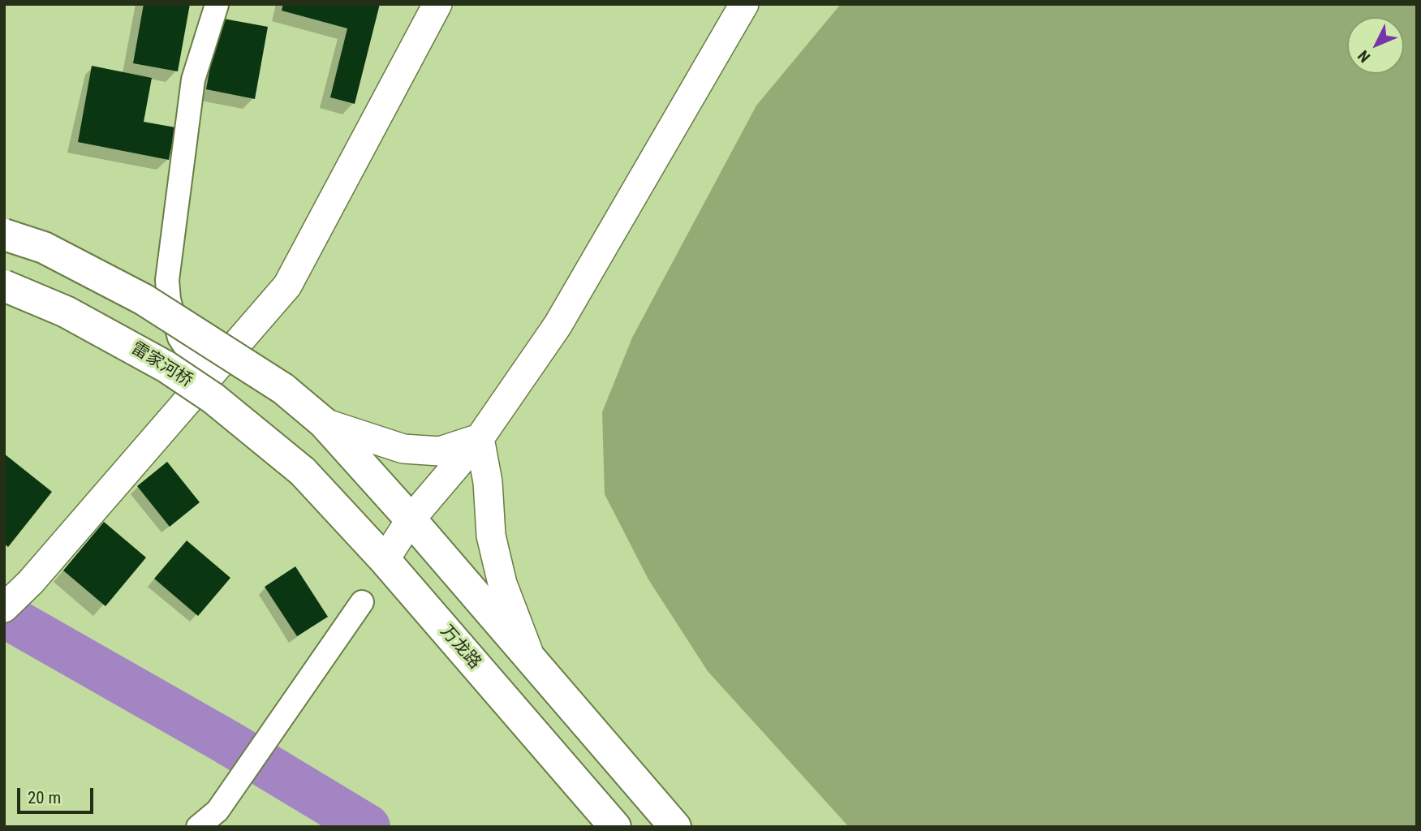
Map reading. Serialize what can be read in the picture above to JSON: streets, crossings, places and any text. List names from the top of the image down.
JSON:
{
  "streets": {
    "highway": ["雷家河桥", "万龙路"]
  },
  "crossings": [
    ["雷家河桥", "万龙路"]
  ],
  "scale_bar": "20 m",
  "north": "bottom left"
}
